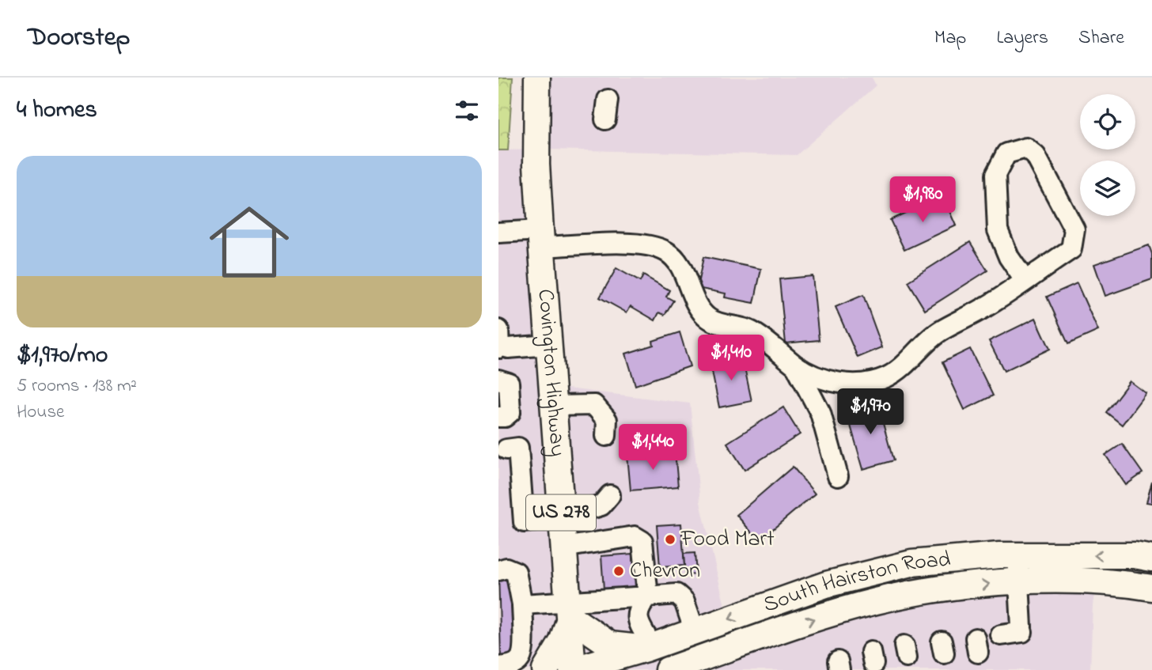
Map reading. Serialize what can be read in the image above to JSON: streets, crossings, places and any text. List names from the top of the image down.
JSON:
{
  "streets": {
    "main road": ["Covington Highway", "US 278", "South Hairston Road"]
  },
  "crossings": [
    ["Covington Highway", "South Hairston Road"]
  ],
  "places": ["Food Mart", "Chevron"],
  "page": {
    "header": "Doorstep",
    "nav": ["Map", "Layers", "Share"],
    "heading": "4 homes",
    "list": [
      {
        "name": "$1,970/mo",
        "note": "5 rooms · 138 m² · House"
      }
    ],
    "price": [
      "$1,980",
      "$1,410",
      "$1,970",
      "$1,440"
    ]
  }
}
